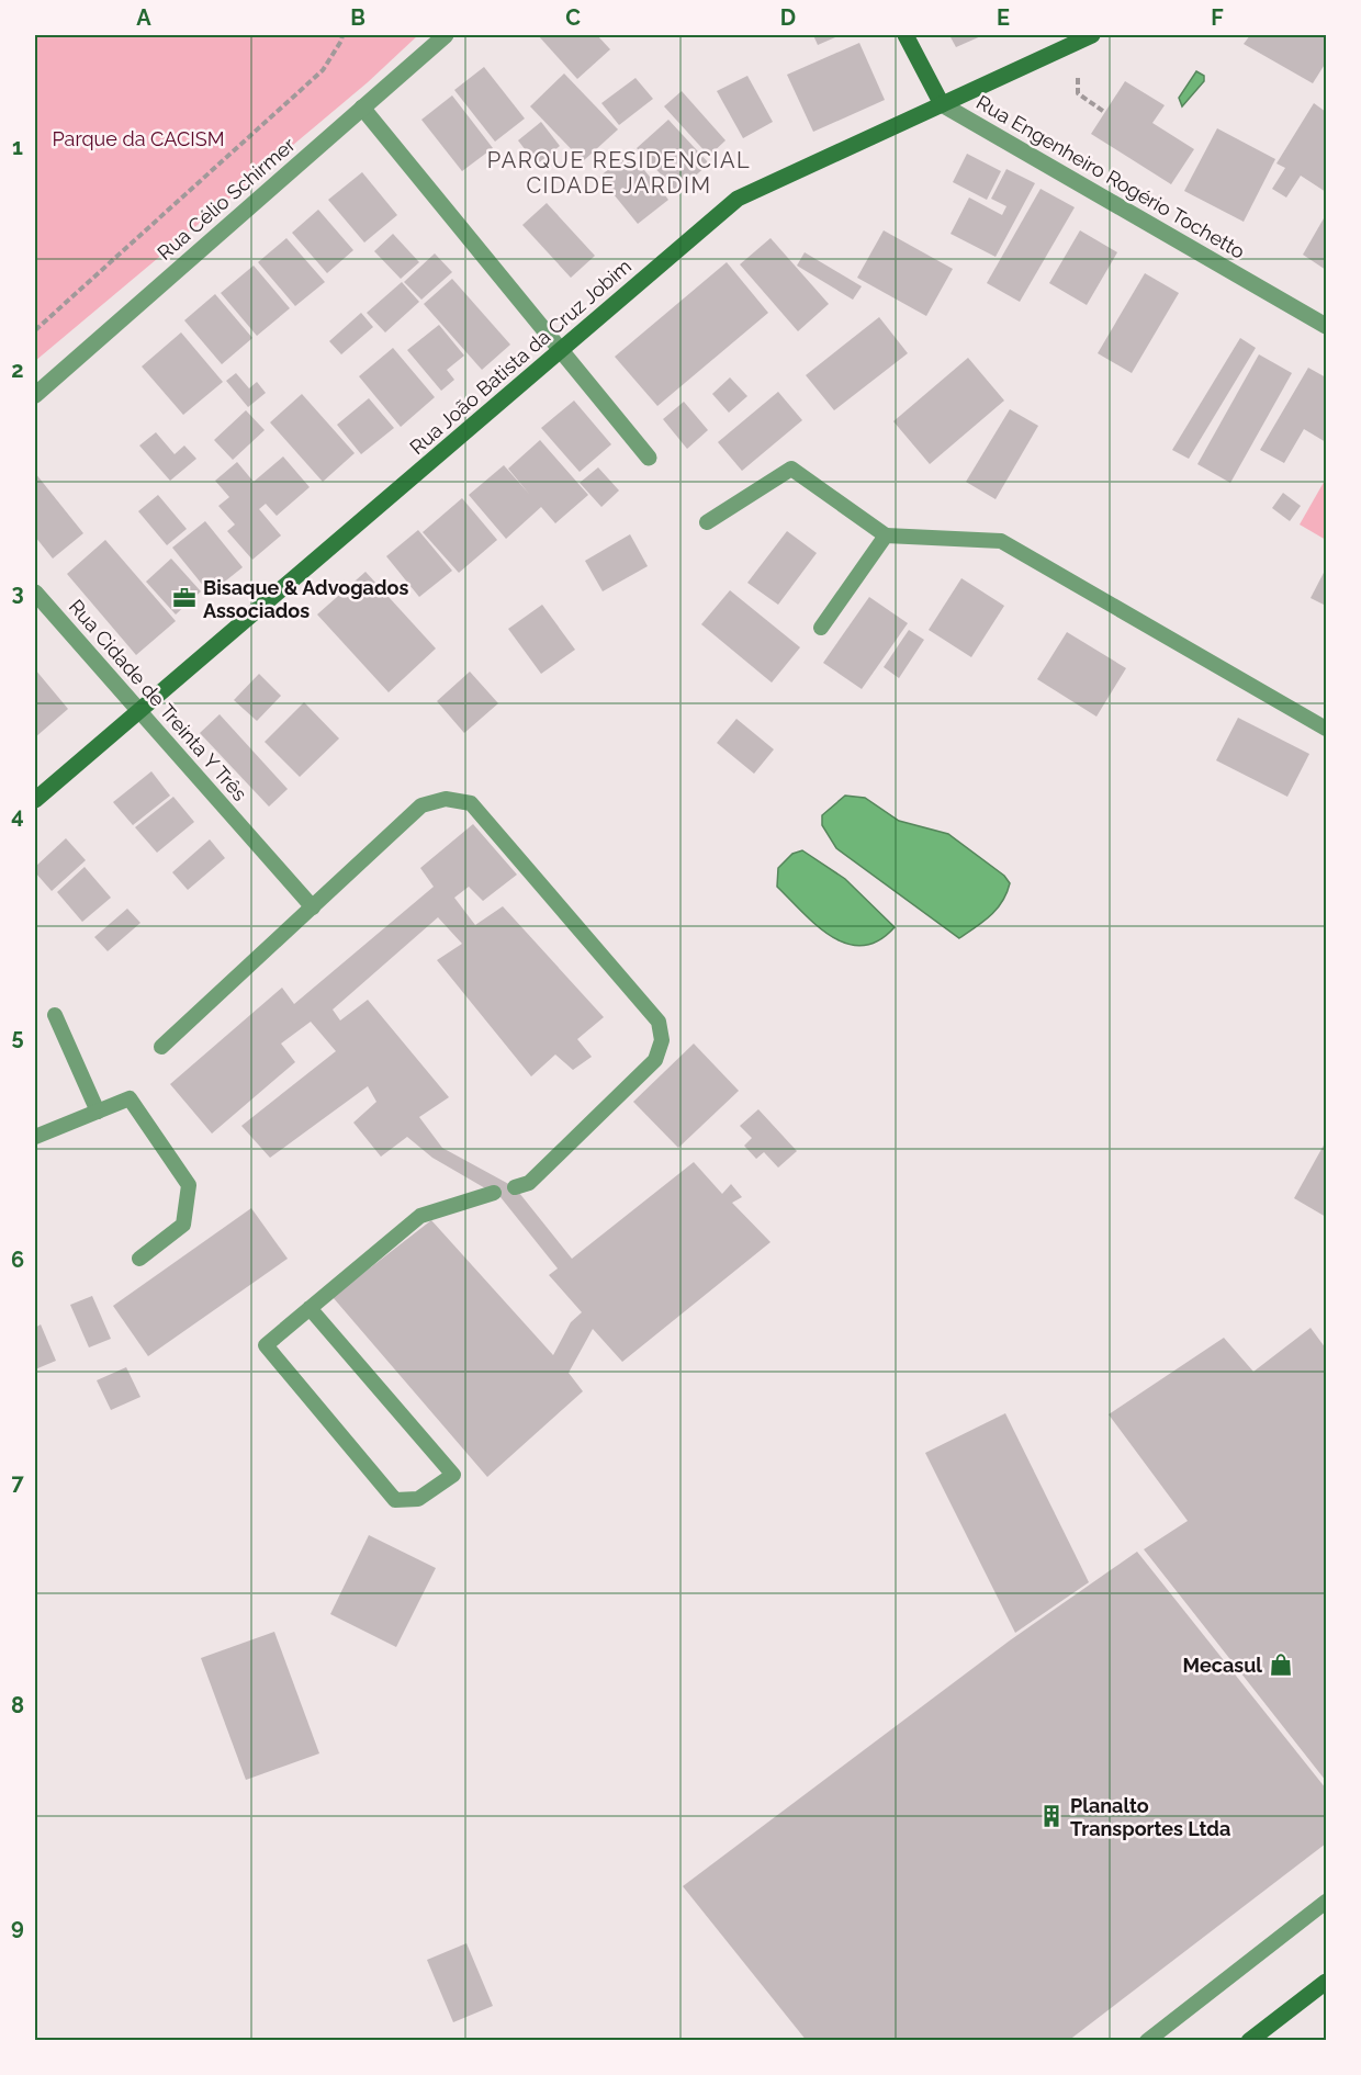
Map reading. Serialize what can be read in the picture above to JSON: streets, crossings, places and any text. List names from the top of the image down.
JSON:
{
  "streets": {
    "street": [
      "Rua Engenheiro Rogério Tochetto",
      "Rua Célio Schirmer",
      "Rua João Batista da Cruz Jobim",
      "Rua Cidade de Treinta Y Três"
    ]
  },
  "crossings": [
    ["Rua Engenheiro Rogério Tochetto", "Rua João Batista da Cruz Jobim"],
    ["Rua João Batista da Cruz Jobim", "Rua Cidade de Treinta Y Três"]
  ],
  "districts": ["PARQUE RESIDENCIAL CIDADE JARDIM"],
  "parks": ["Parque da CACISM"],
  "places": {
    "office": ["Bisaque & Advogados Associados"],
    "shop": ["Mecasul"],
    "building": ["Planalto Transportes Ltda"]
  },
  "grid": {
    "columns": [
      "A",
      "B",
      "C",
      "D",
      "E",
      "F"
    ],
    "rows": [
      "1",
      "2",
      "3",
      "4",
      "5",
      "6",
      "7",
      "8",
      "9"
    ]
  }
}
